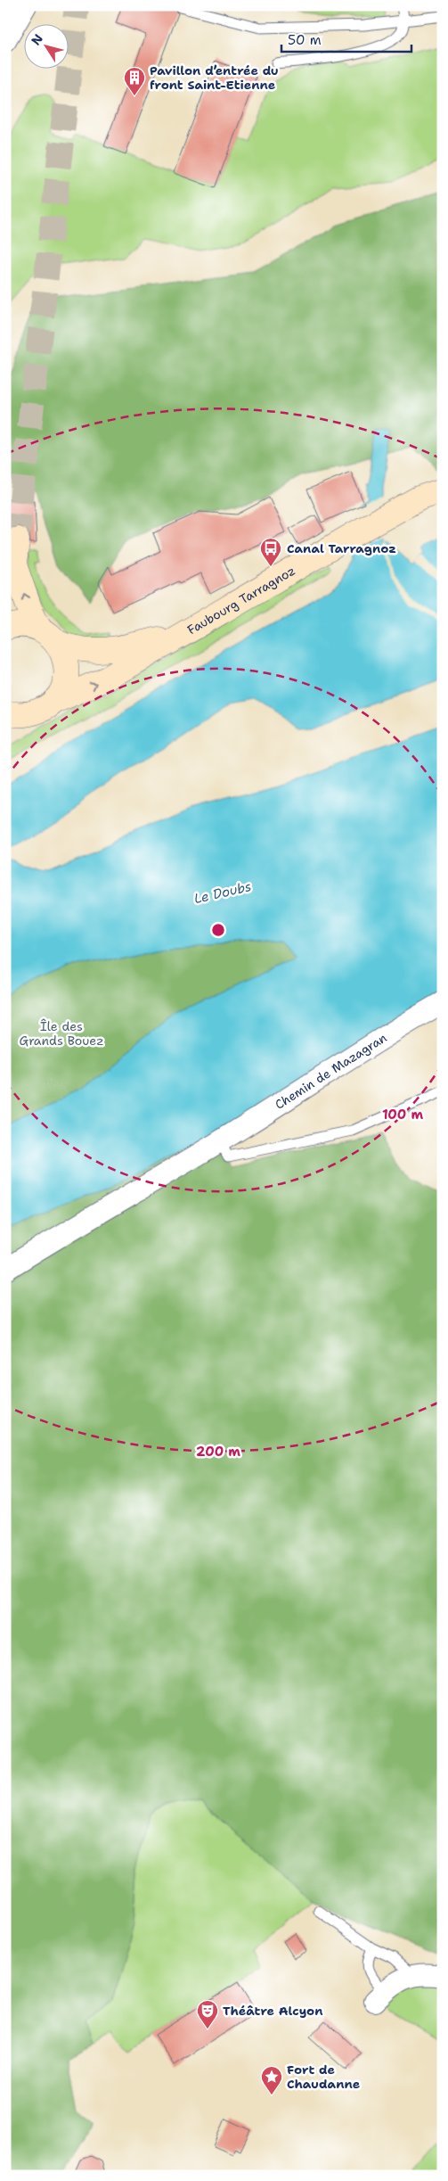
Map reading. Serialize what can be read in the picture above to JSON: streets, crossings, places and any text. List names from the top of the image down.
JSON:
{
  "streets": {
    "main road": ["Faubourg Tarragnoz"],
    "street": ["Chemin de Mazagran"]
  },
  "water": ["Le Doubs"],
  "parks": ["Île des Grands Bouez"],
  "places": {
    "building": ["Pavillon d’entrée du front Saint-Etienne"],
    "bus stop": ["Canal Tarragnoz"],
    "theatre": ["Théâtre Alcyon"],
    "place": ["Fort de Chaudanne"]
  },
  "scale_bar": "50 m",
  "north": "top left",
  "rings": ["100 m", "200 m"]
}
